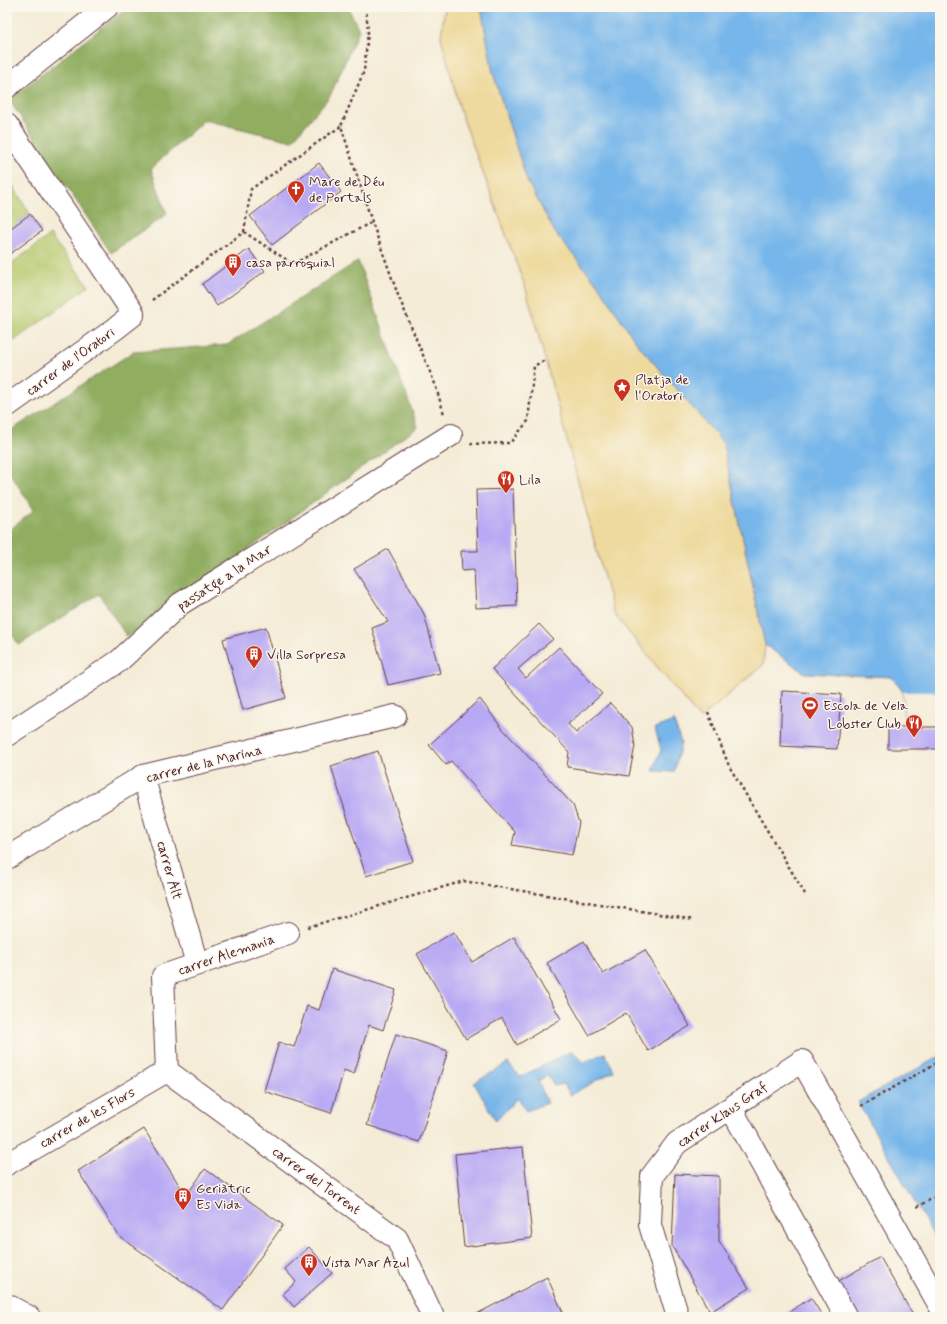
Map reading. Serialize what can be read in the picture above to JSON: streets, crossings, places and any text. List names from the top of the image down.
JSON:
{
  "streets": {
    "street": [
      "carrer de l'Oratori",
      "passatge a la Mar",
      "carrer de la Marina",
      "carrer Alt",
      "carrer Alemania",
      "carrer Klaus Graf",
      "carrer de les Flors",
      "carrer del Torrent"
    ]
  },
  "crossings": [
    ["carrer de la Marina", "carrer Alt"],
    ["carrer Alt", "carrer Alemania"],
    ["carrer Alemania", "carrer de les Flors"],
    ["carrer Alemania", "carrer del Torrent"],
    ["carrer de les Flors", "carrer del Torrent"]
  ],
  "places": {
    "church": ["Mare de Déu de Portals"],
    "building": [
      "casa parroquial",
      "Villa Sorpresa",
      "Geriàtric Es Vida",
      "Vista Mar Azul"
    ],
    "place": ["Platja de l'Oratori"],
    "restaurant": ["Lila", "Lobster Club"],
    "sports": ["Escola de Vela"]
  }
}
